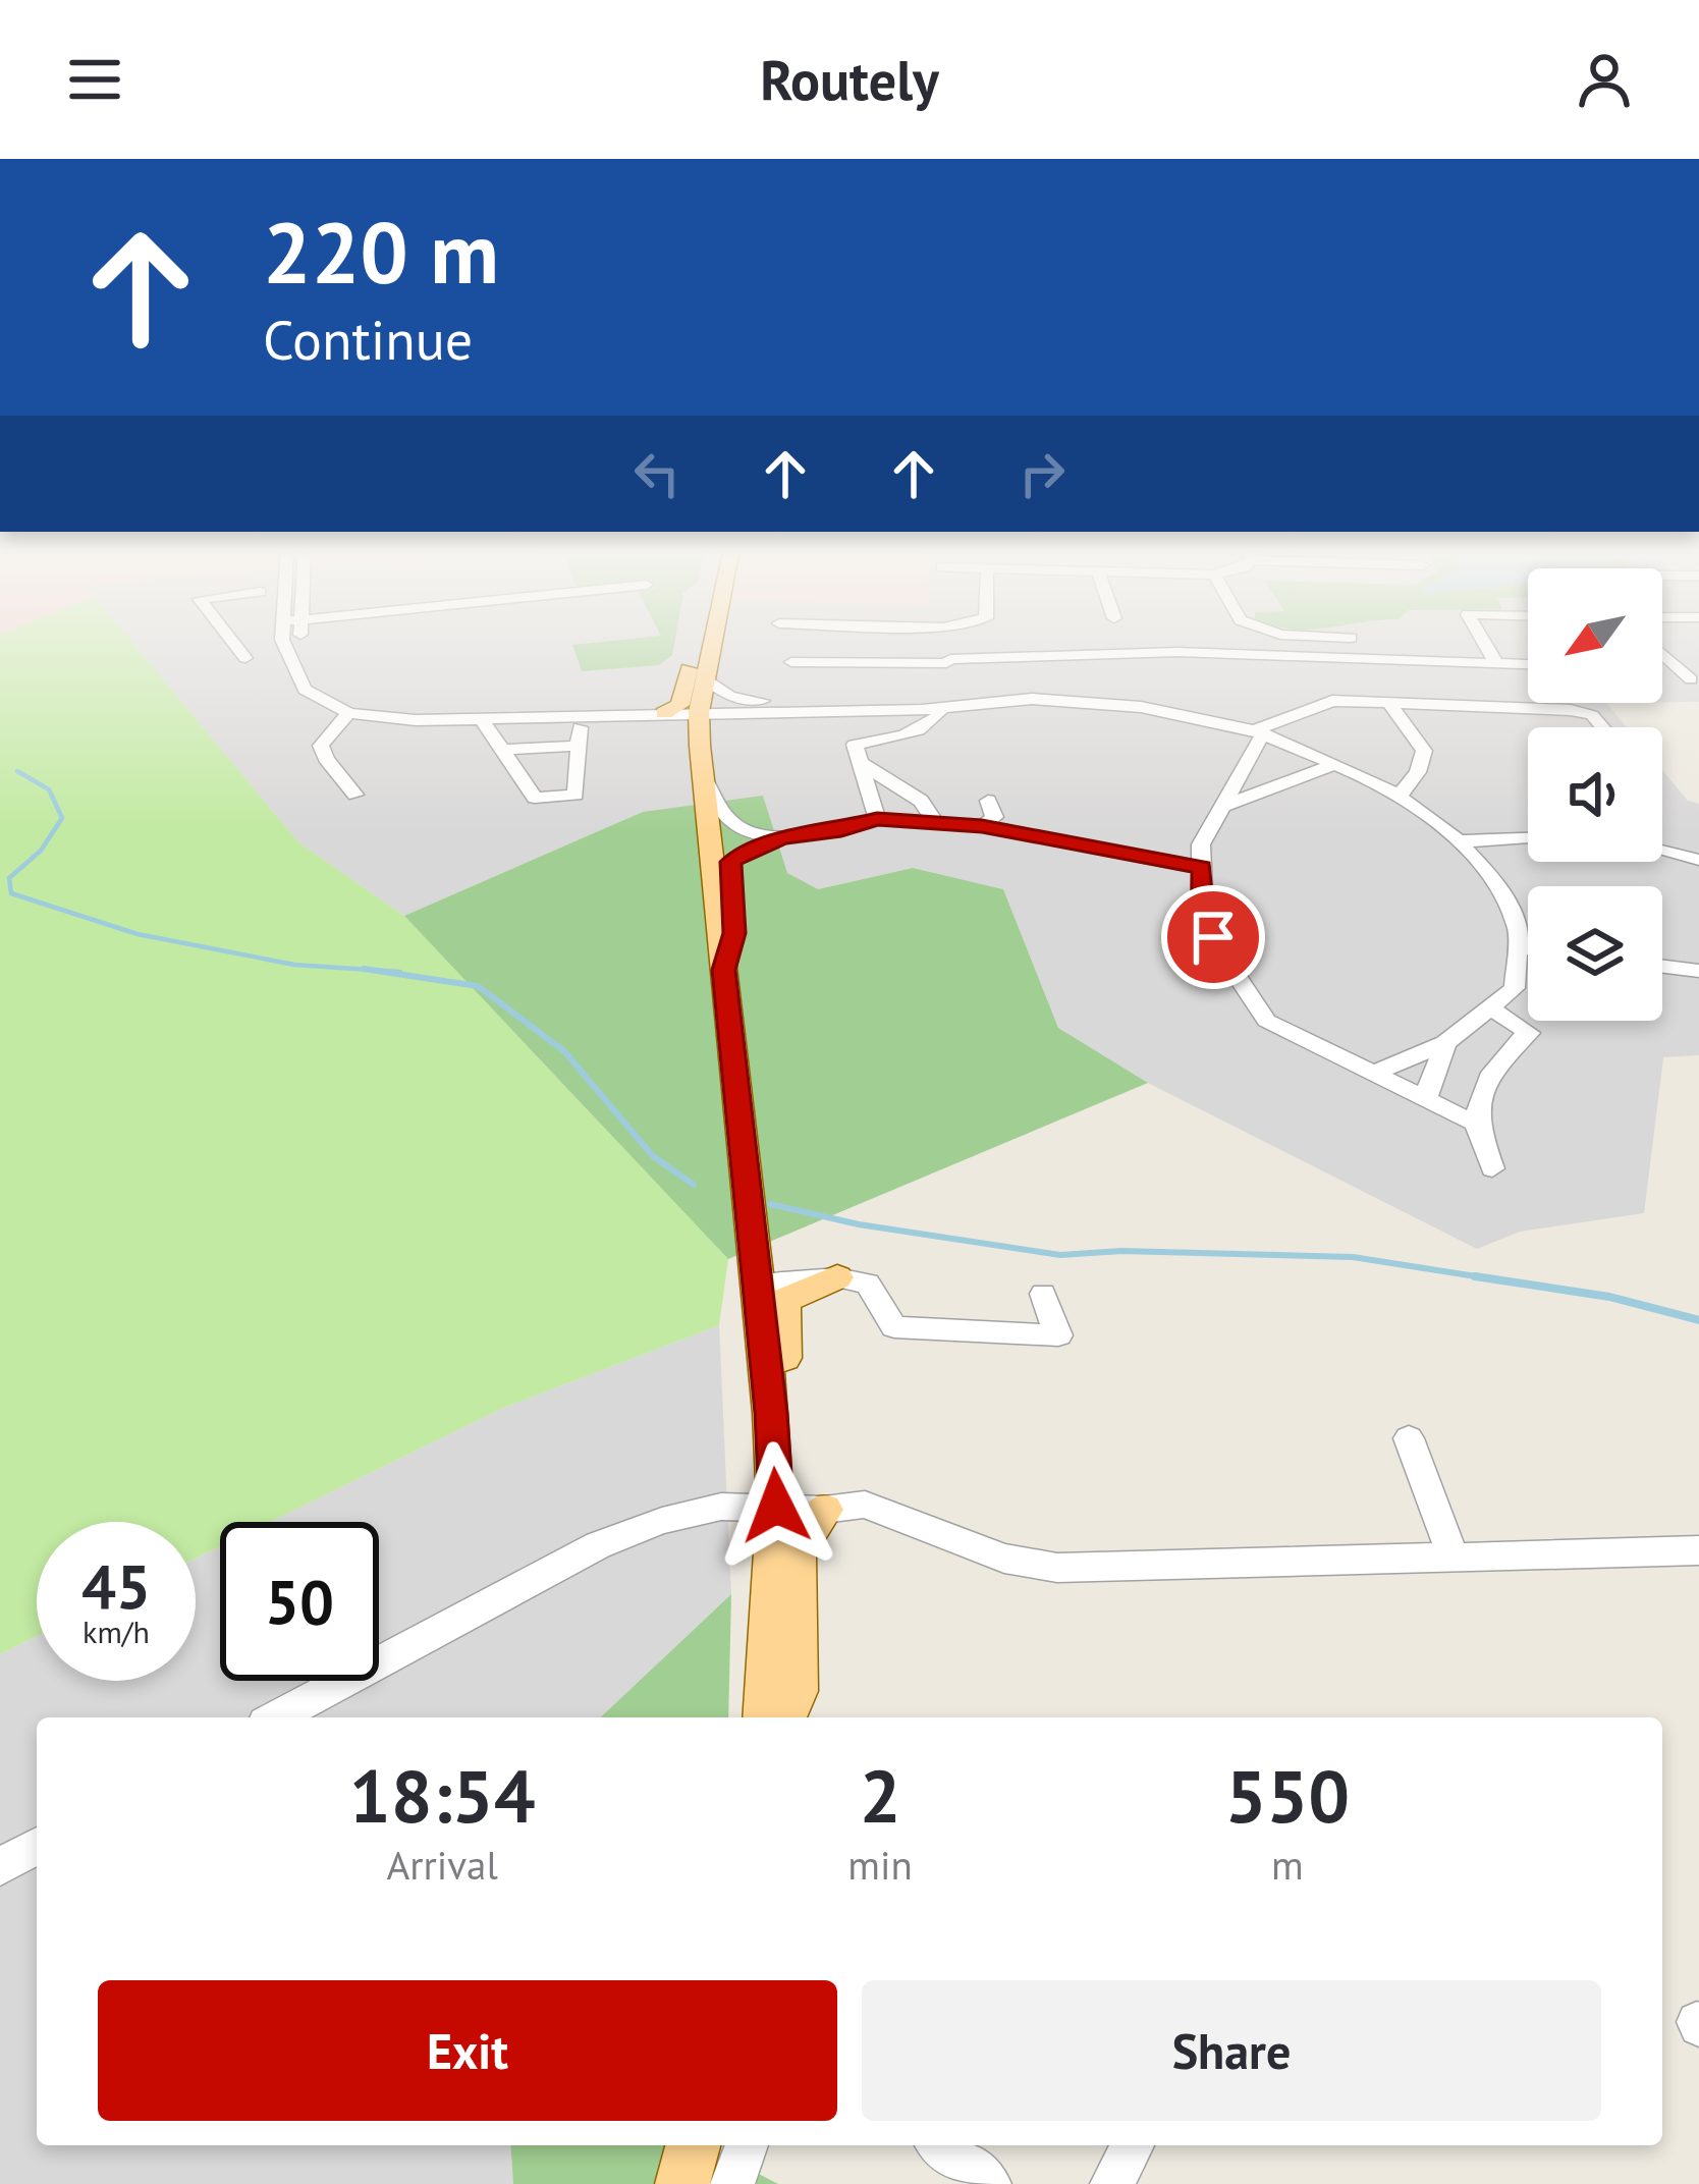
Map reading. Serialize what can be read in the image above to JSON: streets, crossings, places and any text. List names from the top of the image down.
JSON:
{
  "north": "bottom left",
  "page": {
    "header": "Routely",
    "turn": ["220 m", "Continue"],
    "speed": "45 km/h",
    "limit": "50",
    "eta": [
      "18:54",
      "Arrival",
      "2",
      "min",
      "550",
      "m"
    ],
    "buttons": ["Exit", "Share"]
  }
}
